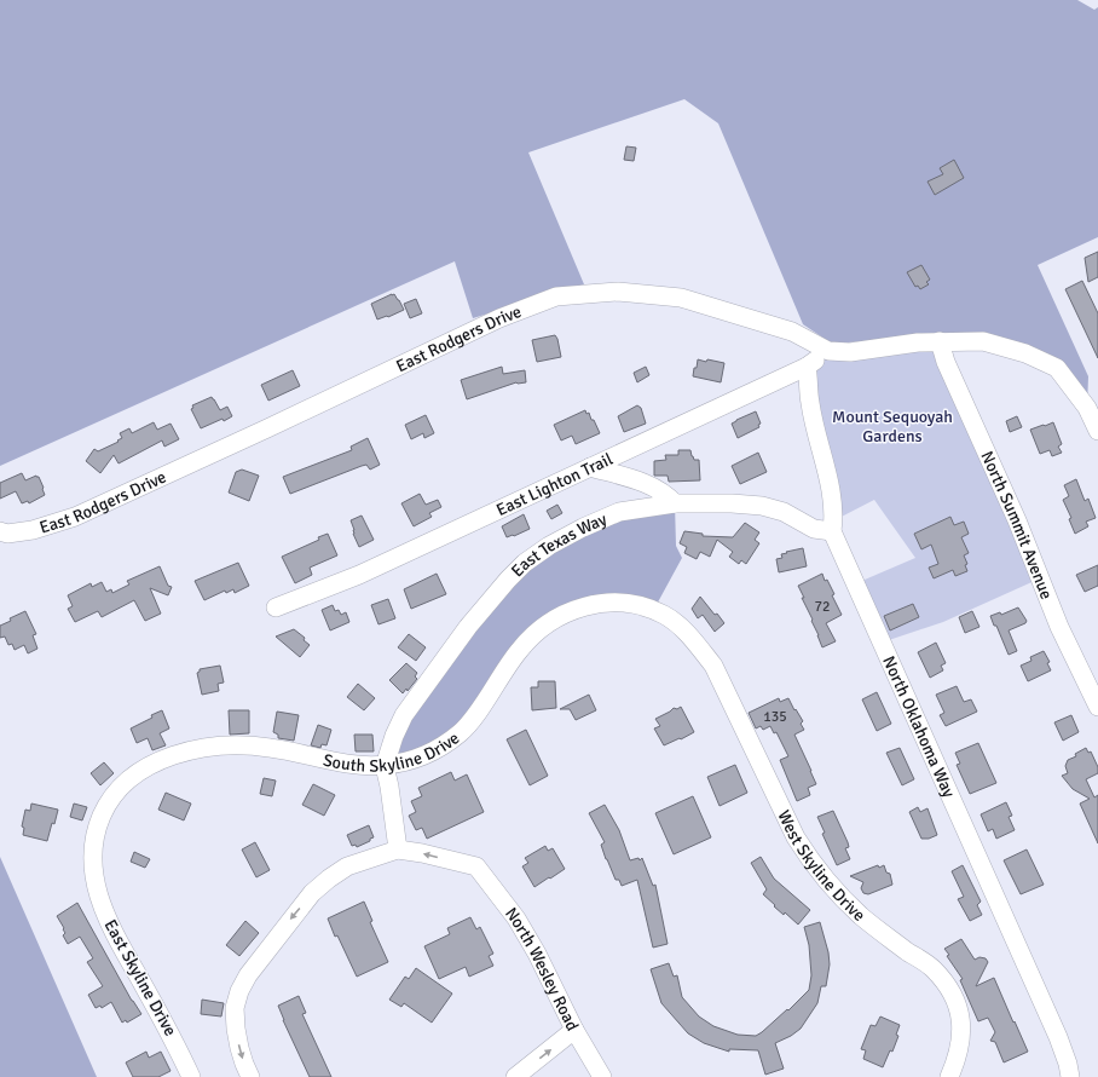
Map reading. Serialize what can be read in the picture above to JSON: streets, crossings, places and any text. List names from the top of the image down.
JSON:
{
  "streets": {
    "street": [
      "East Rodgers Drive",
      "East Lighton Trail",
      "North Summit Avenue",
      "East Texas Way",
      "North Oklahoma Way",
      "South Skyline Drive",
      "West Skyline Drive",
      "North Wesley Road",
      "East Skyline Drive"
    ]
  },
  "crossings": [
    ["East Rodgers Drive", "East Lighton Trail"],
    ["East Rodgers Drive", "North Summit Avenue"],
    ["East Lighton Trail", "North Oklahoma Way"],
    ["East Texas Way", "North Oklahoma Way"],
    ["East Texas Way", "South Skyline Drive"],
    ["South Skyline Drive", "West Skyline Drive"],
    ["South Skyline Drive", "East Skyline Drive"]
  ],
  "one_way": ["North Wesley Road"],
  "parks": ["Mount Sequoyah Gardens"],
  "house_numbers": ["72", "135"]
}
